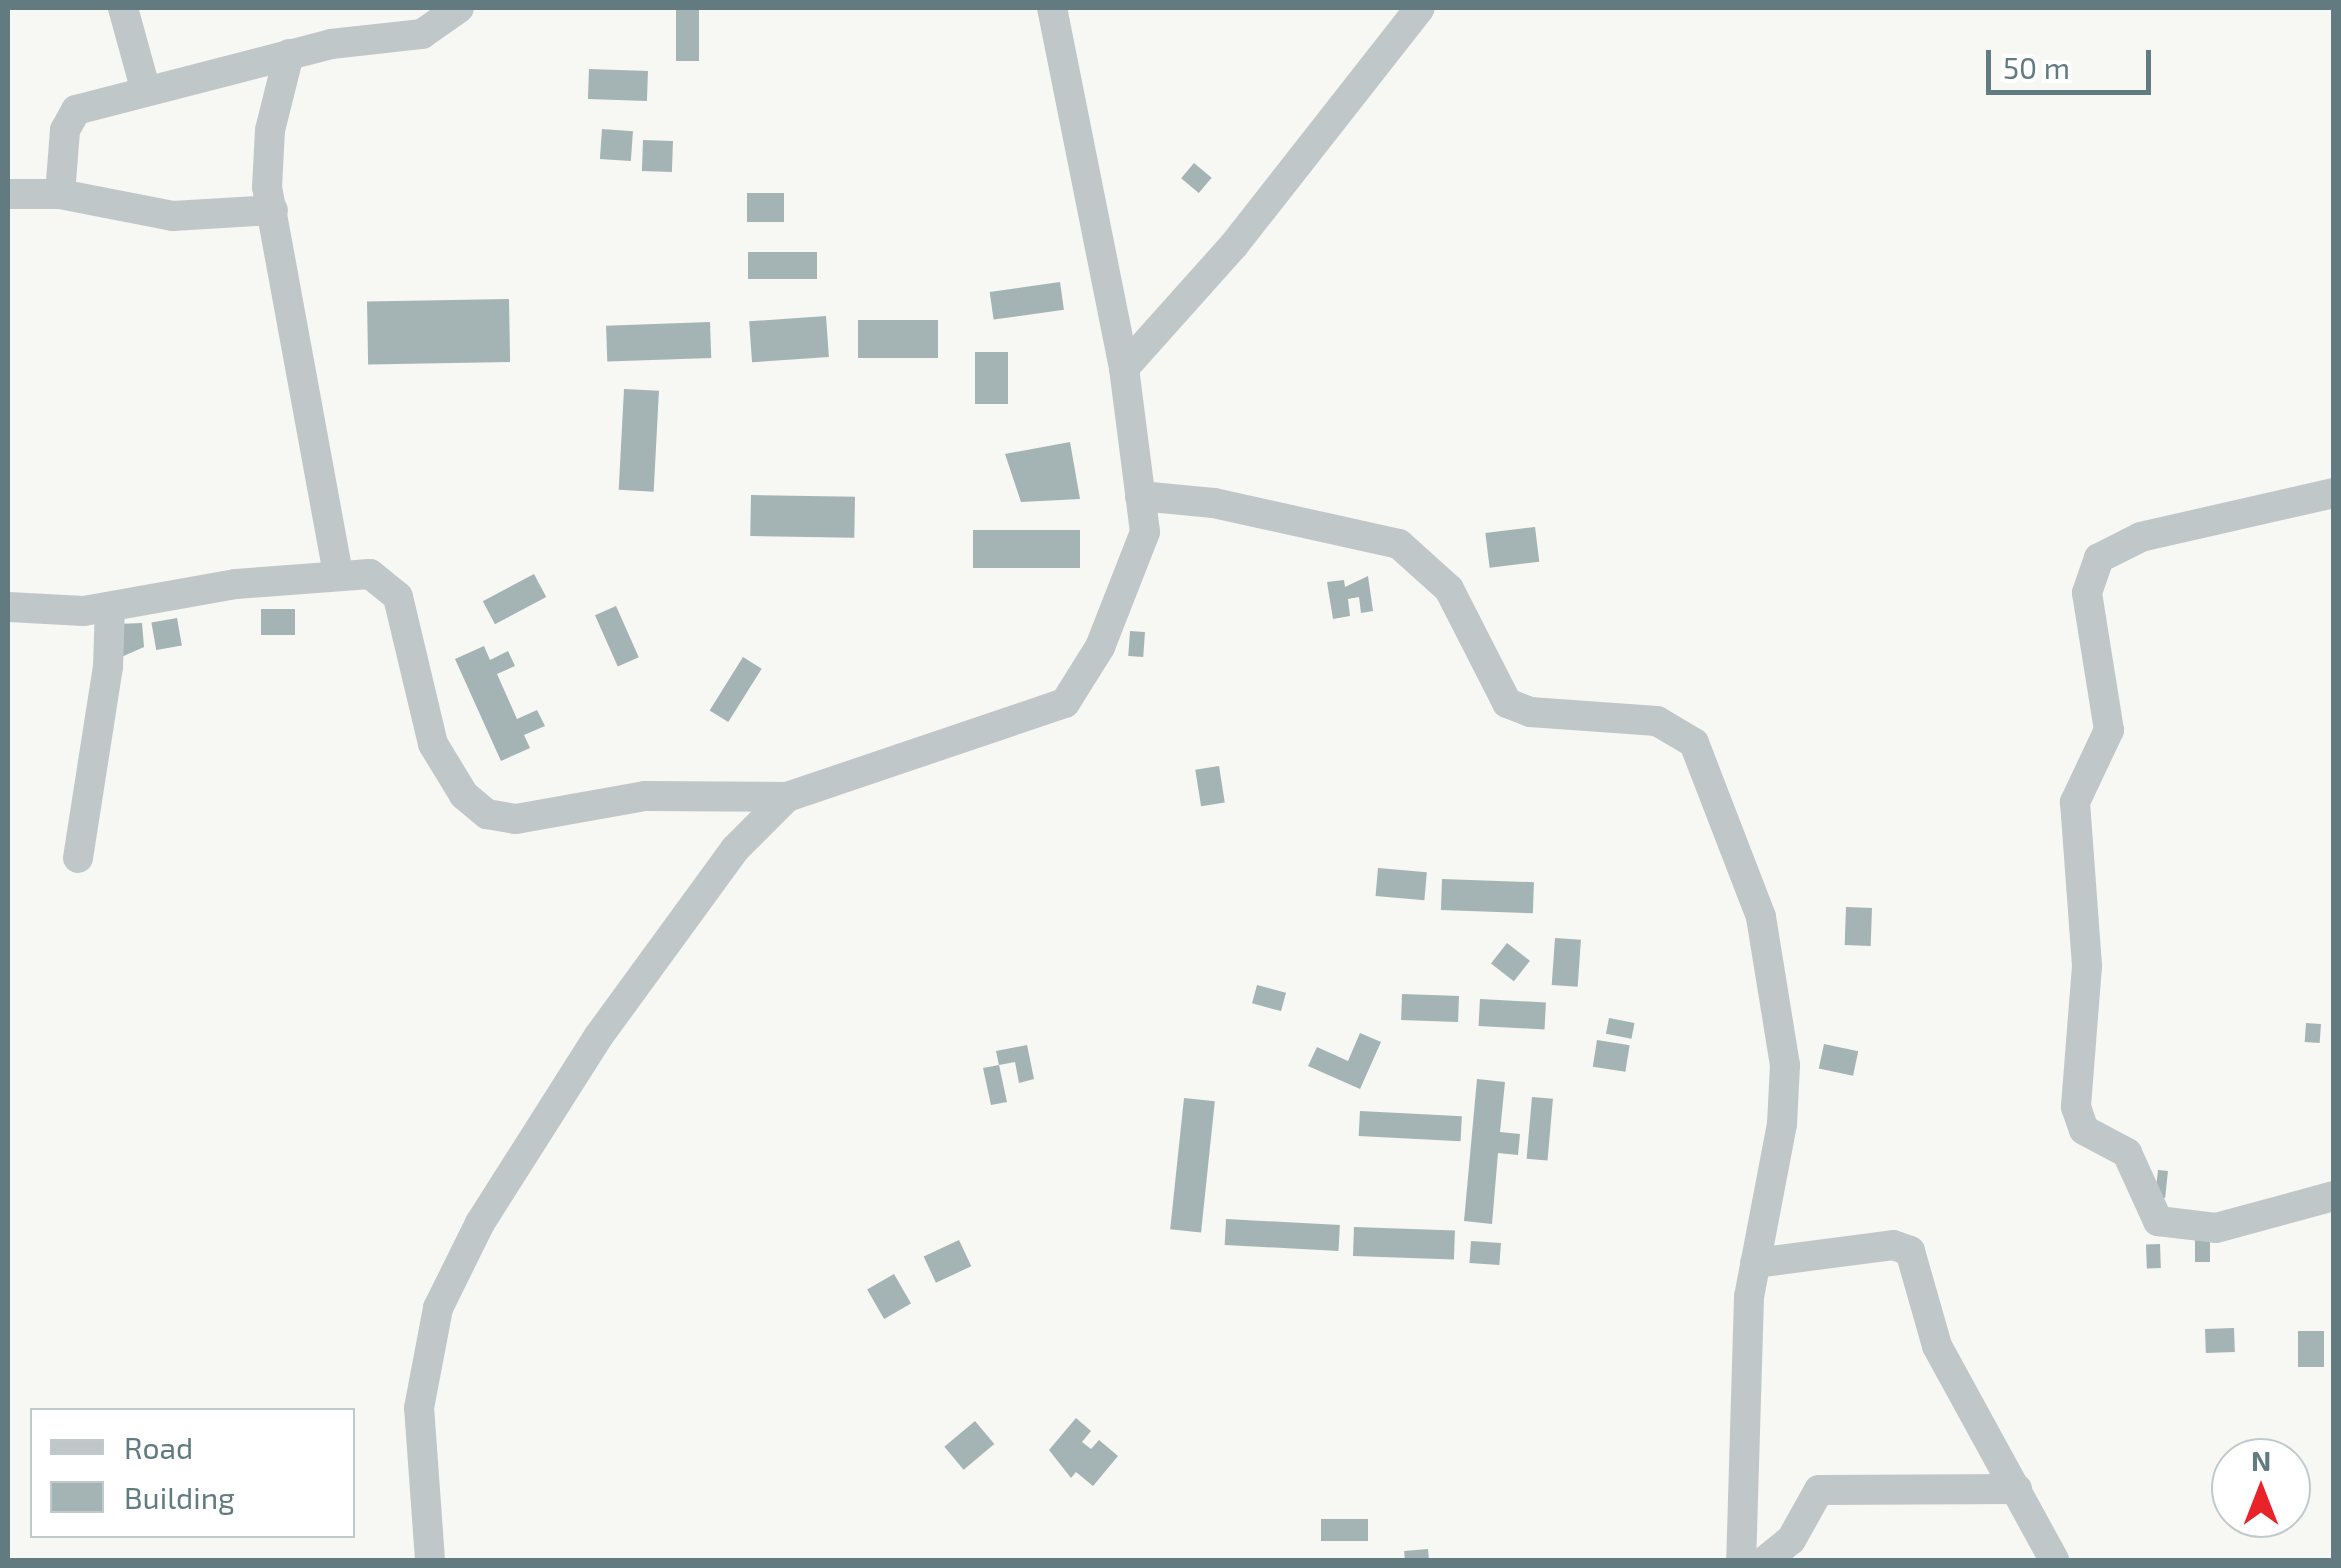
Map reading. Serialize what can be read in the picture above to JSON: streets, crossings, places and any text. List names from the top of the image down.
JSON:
{
  "legend": ["Road", "Building"],
  "scale_bar": "50 m",
  "north": "top"
}
